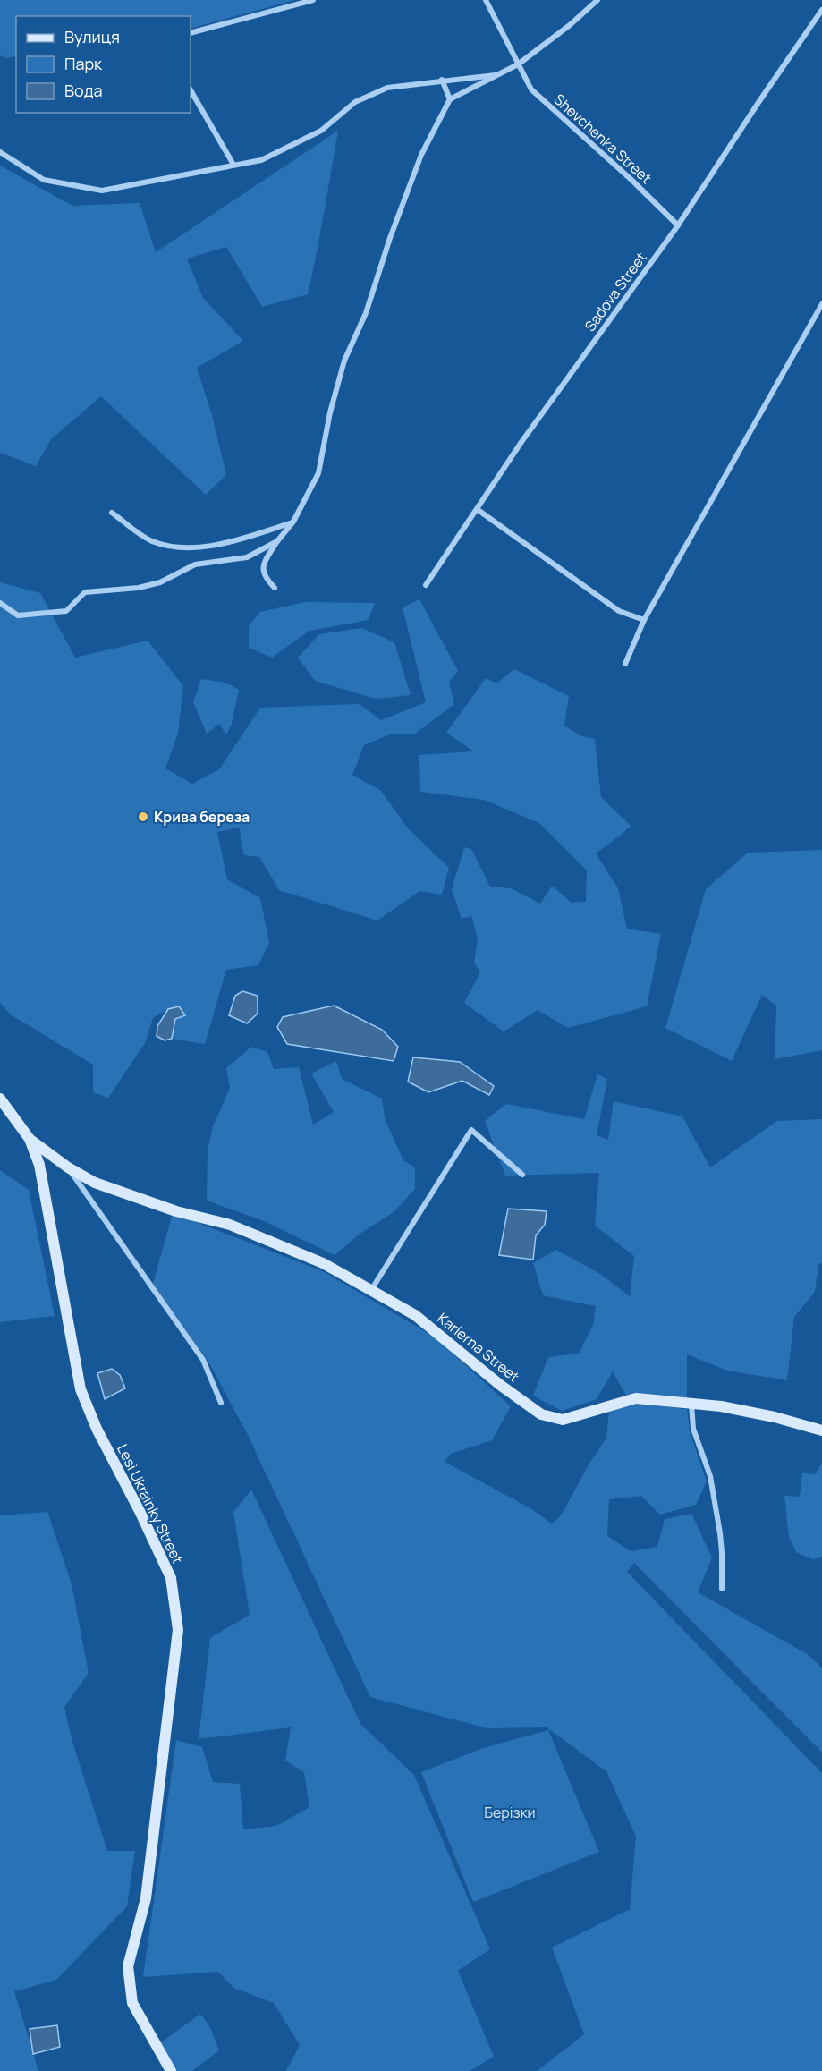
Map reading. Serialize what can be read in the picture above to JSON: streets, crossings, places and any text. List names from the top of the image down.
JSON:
{
  "streets": {
    "street": [
      "Shevchenka Street",
      "Sadova Street",
      "Karierna Street",
      "Lesi Ukrainky Street"
    ]
  },
  "crossings": [
    ["Shevchenka Street", "Sadova Street"],
    ["Karierna Street", "Lesi Ukrainky Street"]
  ],
  "parks": ["Берізки"],
  "places": ["Крива береза"],
  "legend": ["Вулиця", "Парк", "Вода"]
}
